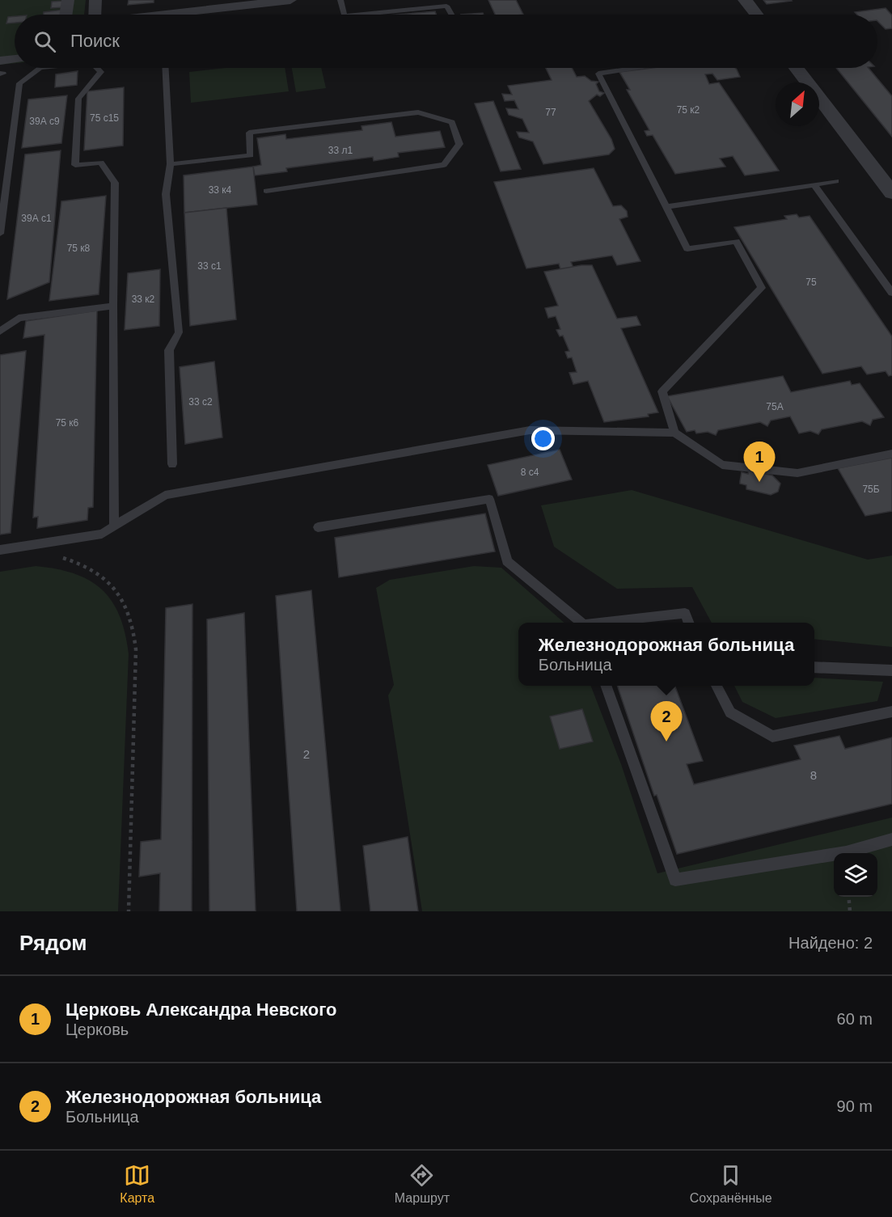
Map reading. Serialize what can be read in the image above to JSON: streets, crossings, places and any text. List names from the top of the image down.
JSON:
{
  "house_numbers": [
    "75 к2",
    "77",
    "75 с15",
    "39А с9",
    "33 л1",
    "33 к4",
    "39А с1",
    "75 к8",
    "33 с1",
    "75",
    "33 к2",
    "33 с2",
    "75А",
    "75 к6",
    "8 с4",
    "75Б",
    "2",
    "8"
  ],
  "north": "top right",
  "page": {
    "search": "Поиск",
    "pins": ["1", "2"],
    "popup": ["Железнодорожная больница", "Больница"],
    "heading": ["Рядом", "Найдено: 2"],
    "list": [
      {
        "mark": "1",
        "name": "Церковь Александра Невского",
        "note": "Церковь",
        "value": "60 m"
      },
      {
        "mark": "2",
        "name": "Железнодорожная больница",
        "note": "Больница",
        "value": "90 m"
      }
    ],
    "nav": ["Карта", "Маршрут", "Сохранённые"]
  }
}
